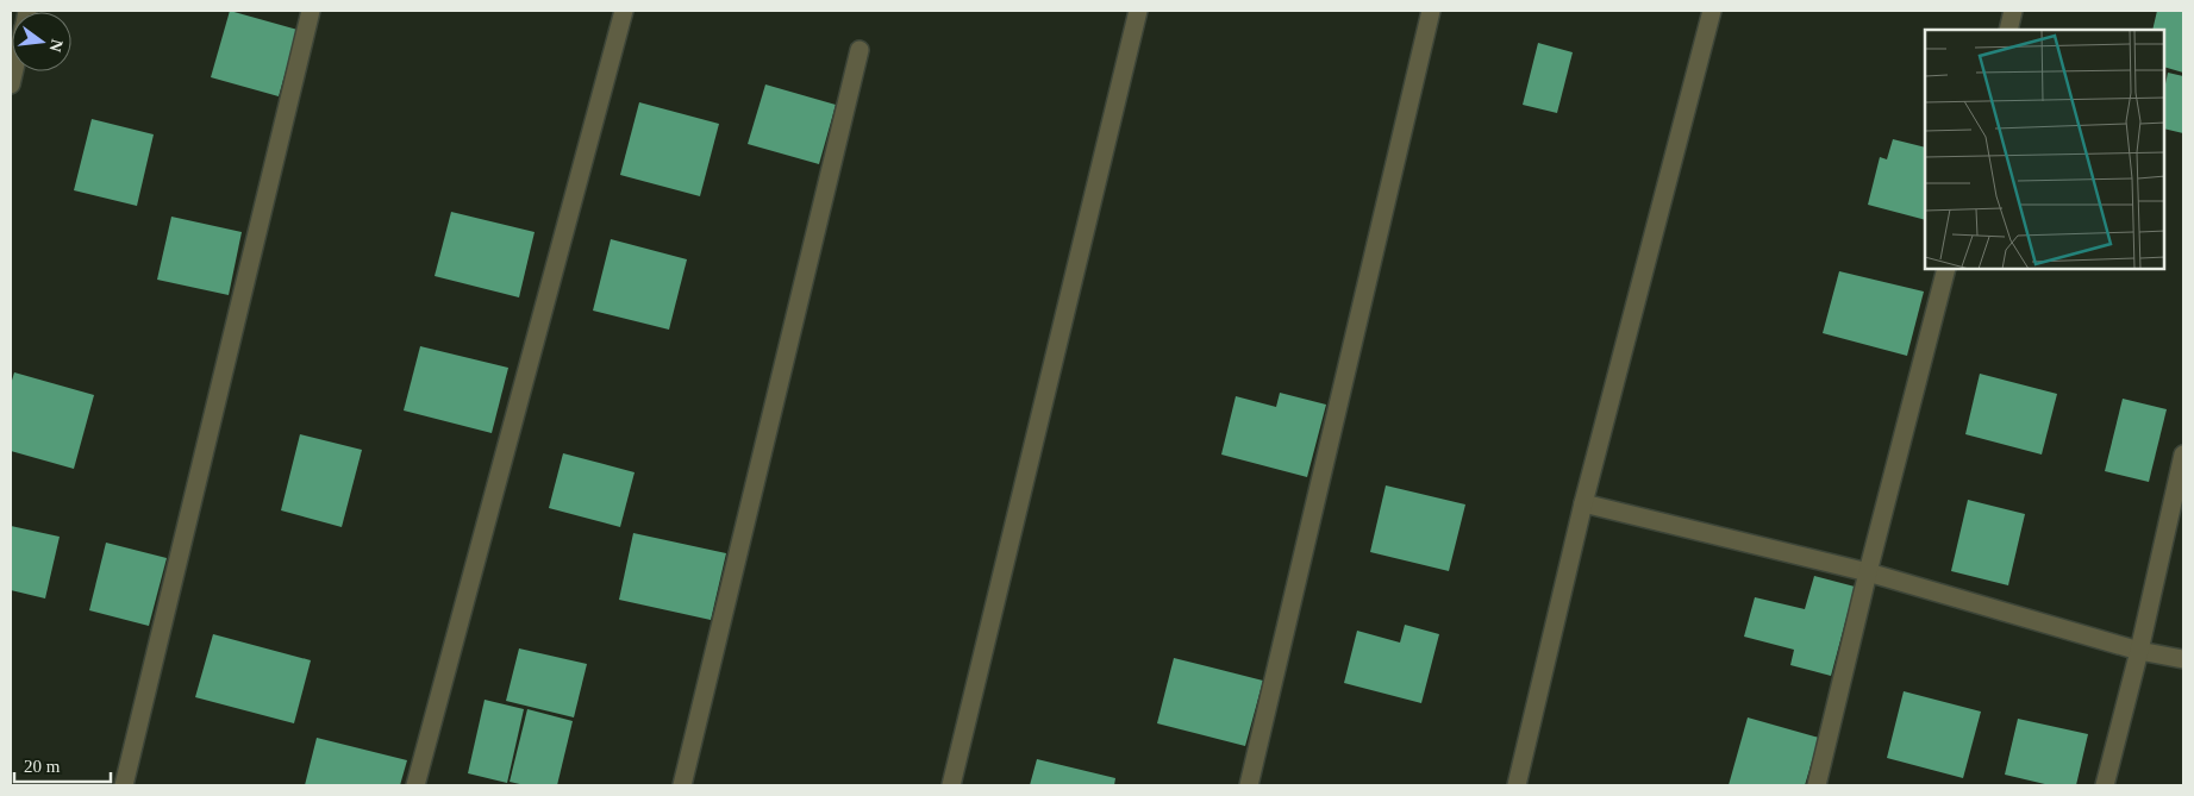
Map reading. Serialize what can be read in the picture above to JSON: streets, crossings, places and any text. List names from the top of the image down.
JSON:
{
  "scale_bar": "20 m",
  "north": "right"
}
